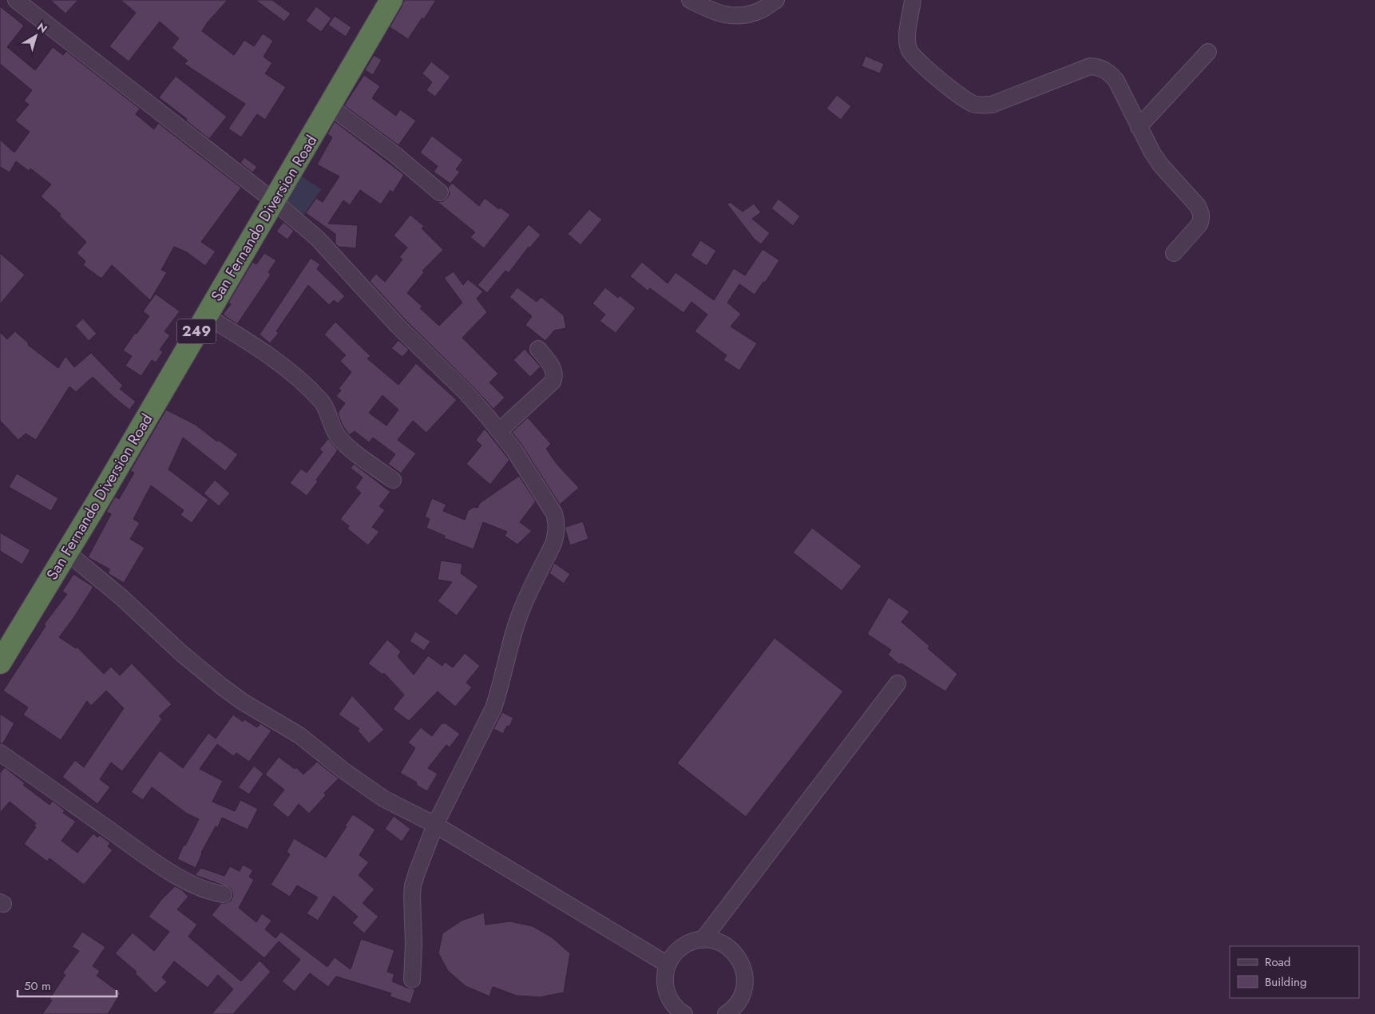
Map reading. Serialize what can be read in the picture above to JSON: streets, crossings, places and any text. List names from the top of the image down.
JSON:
{
  "streets": {
    "highway": ["San Fernando Diversion Road", "249"]
  },
  "legend": ["Road", "Building"],
  "scale_bar": "50 m",
  "north": "top right"
}
